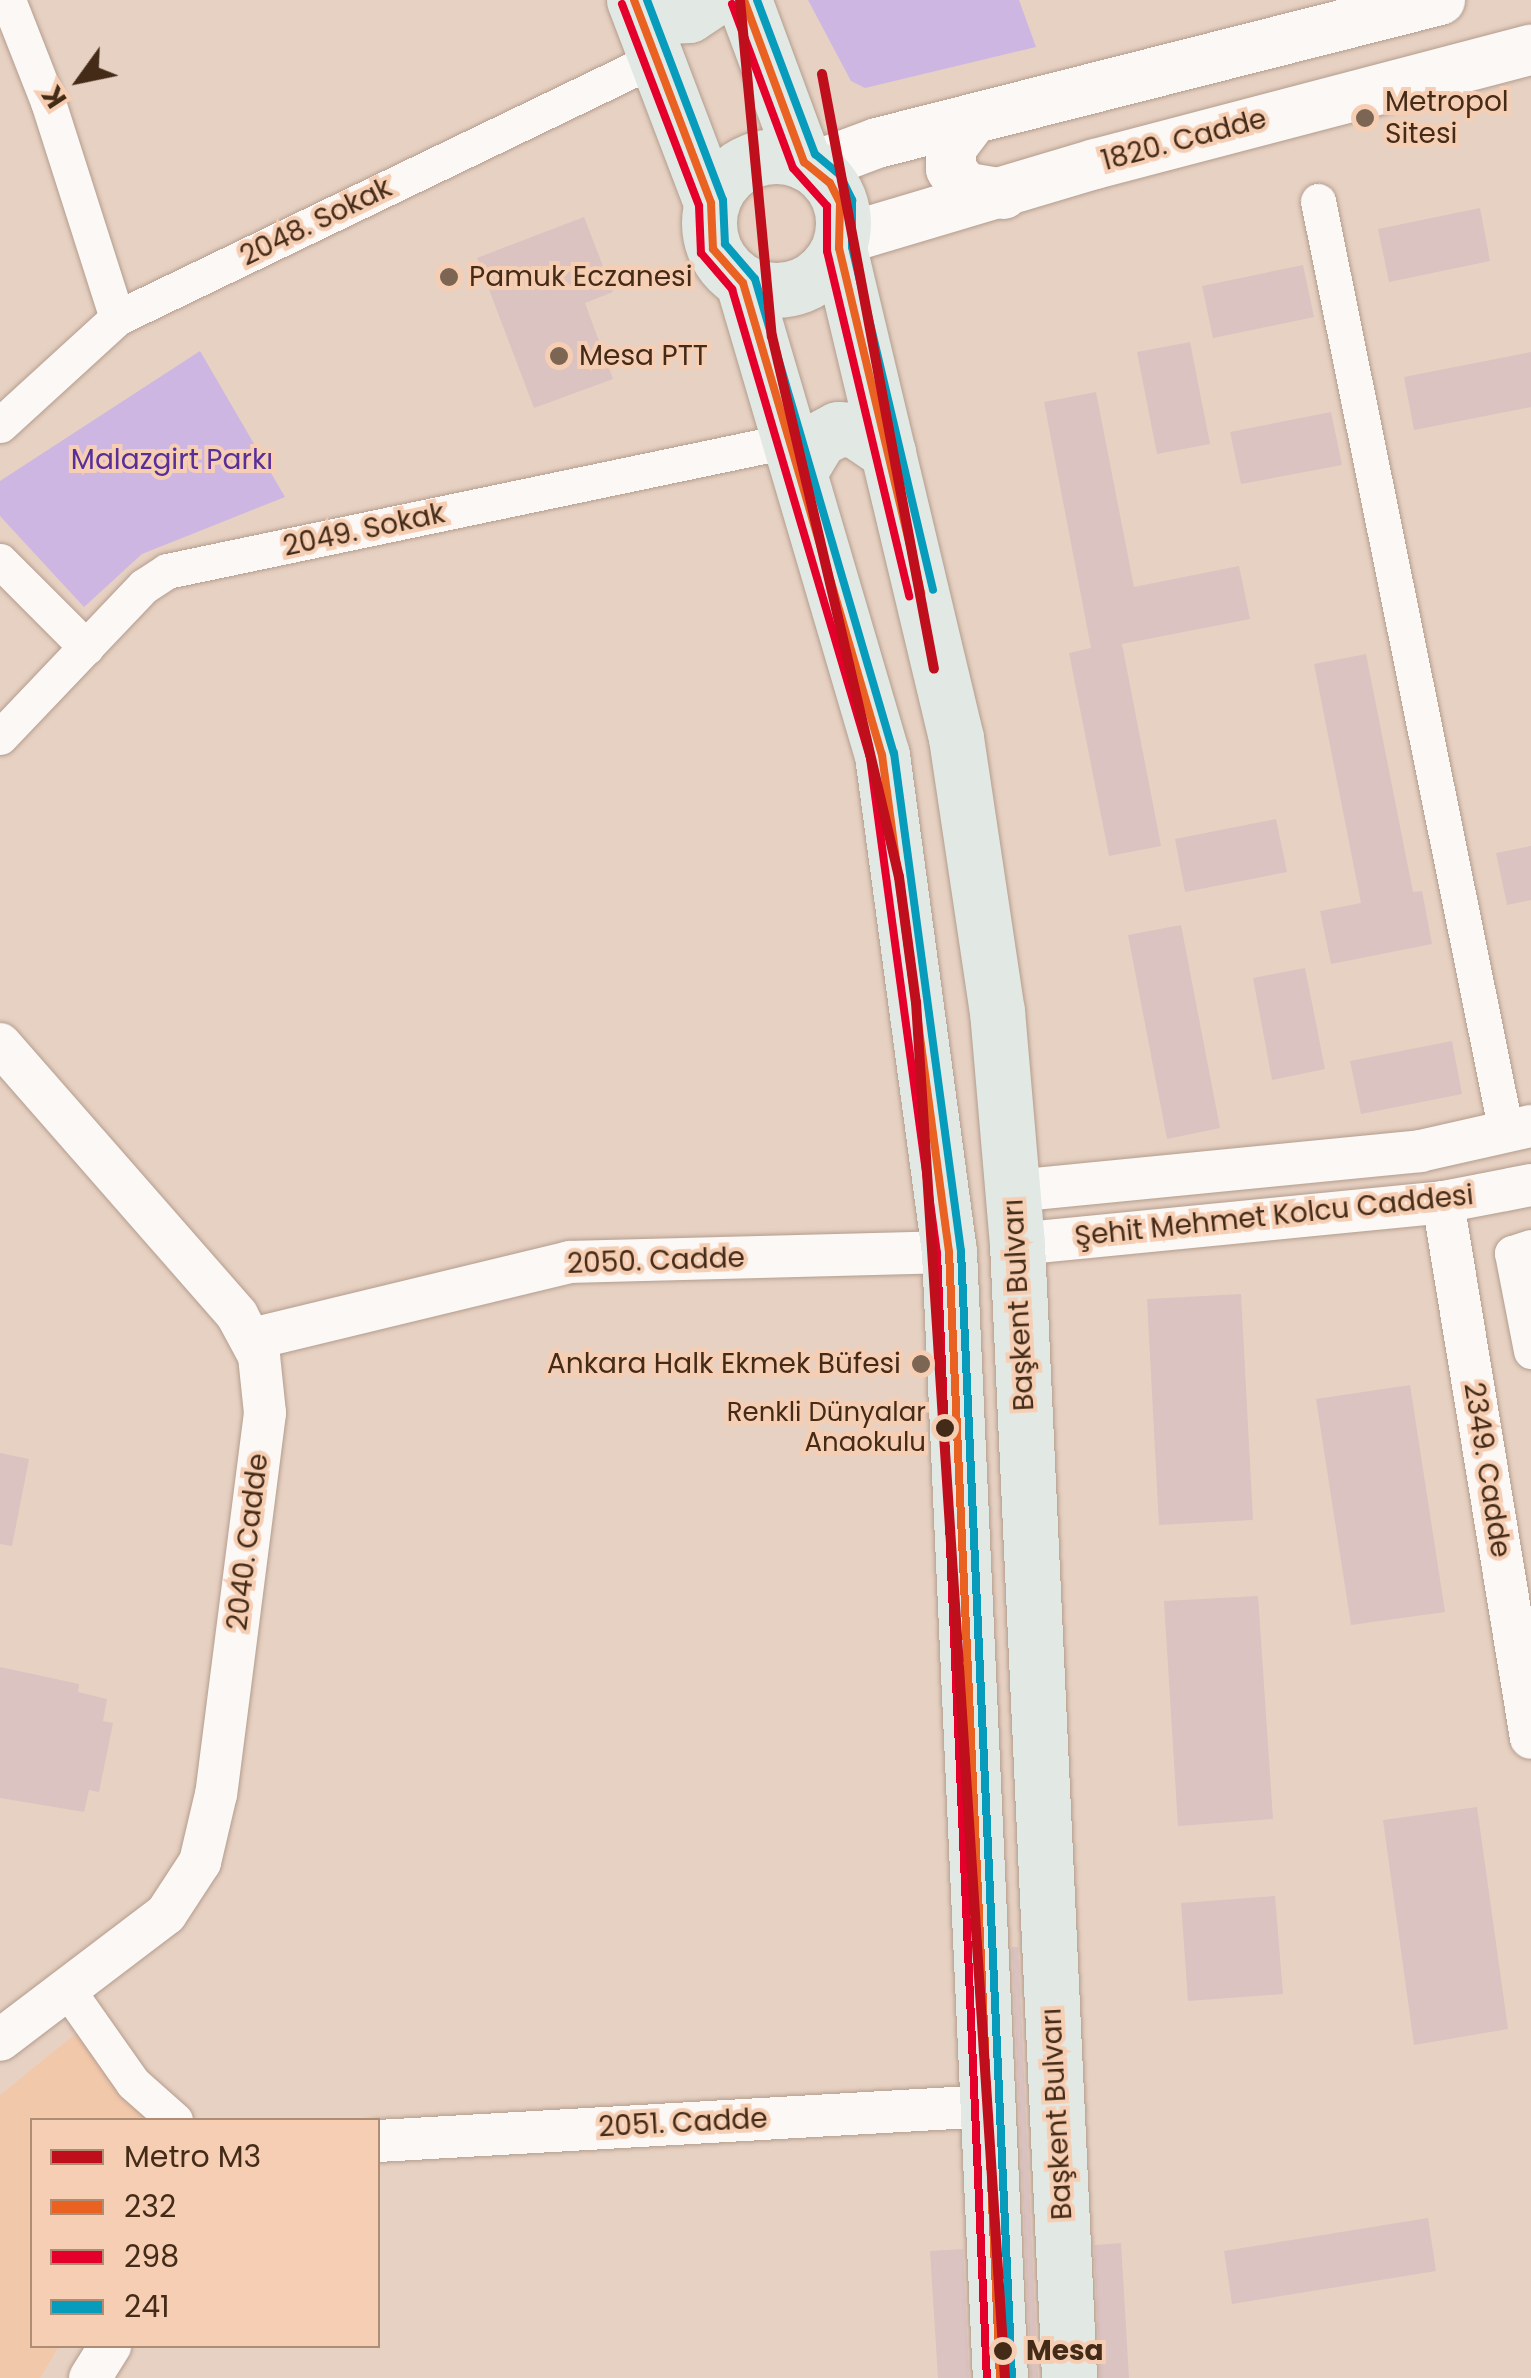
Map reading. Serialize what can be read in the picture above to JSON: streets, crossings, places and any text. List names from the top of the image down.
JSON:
{
  "streets": {
    "main road": ["1820. Cadde", "Başkent Bulvarı"],
    "street": [
      "2048. Sokak",
      "2049. Sokak",
      "Şehit Mehmet Kolcu Caddesi",
      "2050. Cadde",
      "2349. Cadde",
      "2040. Cadde",
      "2051. Cadde"
    ]
  },
  "crossings": [
    ["1820. Cadde", "Başkent Bulvarı"],
    ["Şehit Mehmet Kolcu Caddesi", "Başkent Bulvarı"],
    ["Şehit Mehmet Kolcu Caddesi", "2349. Cadde"],
    ["2050. Cadde", "2040. Cadde"]
  ],
  "parks": ["Malazgirt Parkı"],
  "places": [
    "Metropol Sitesi",
    "Pamuk Eczanesi",
    "Mesa PTT",
    "Ankara Halk Ekmek Büfesi",
    "Renkli Dünyalar Anaokulu",
    "Mesa"
  ],
  "lines": [
    "metro line M3",
    "transit line 232",
    "transit line 241",
    "transit line 298"
  ],
  "legend": [
    "Metro M3",
    "232",
    "298",
    "241"
  ],
  "north": "bottom left"
}
